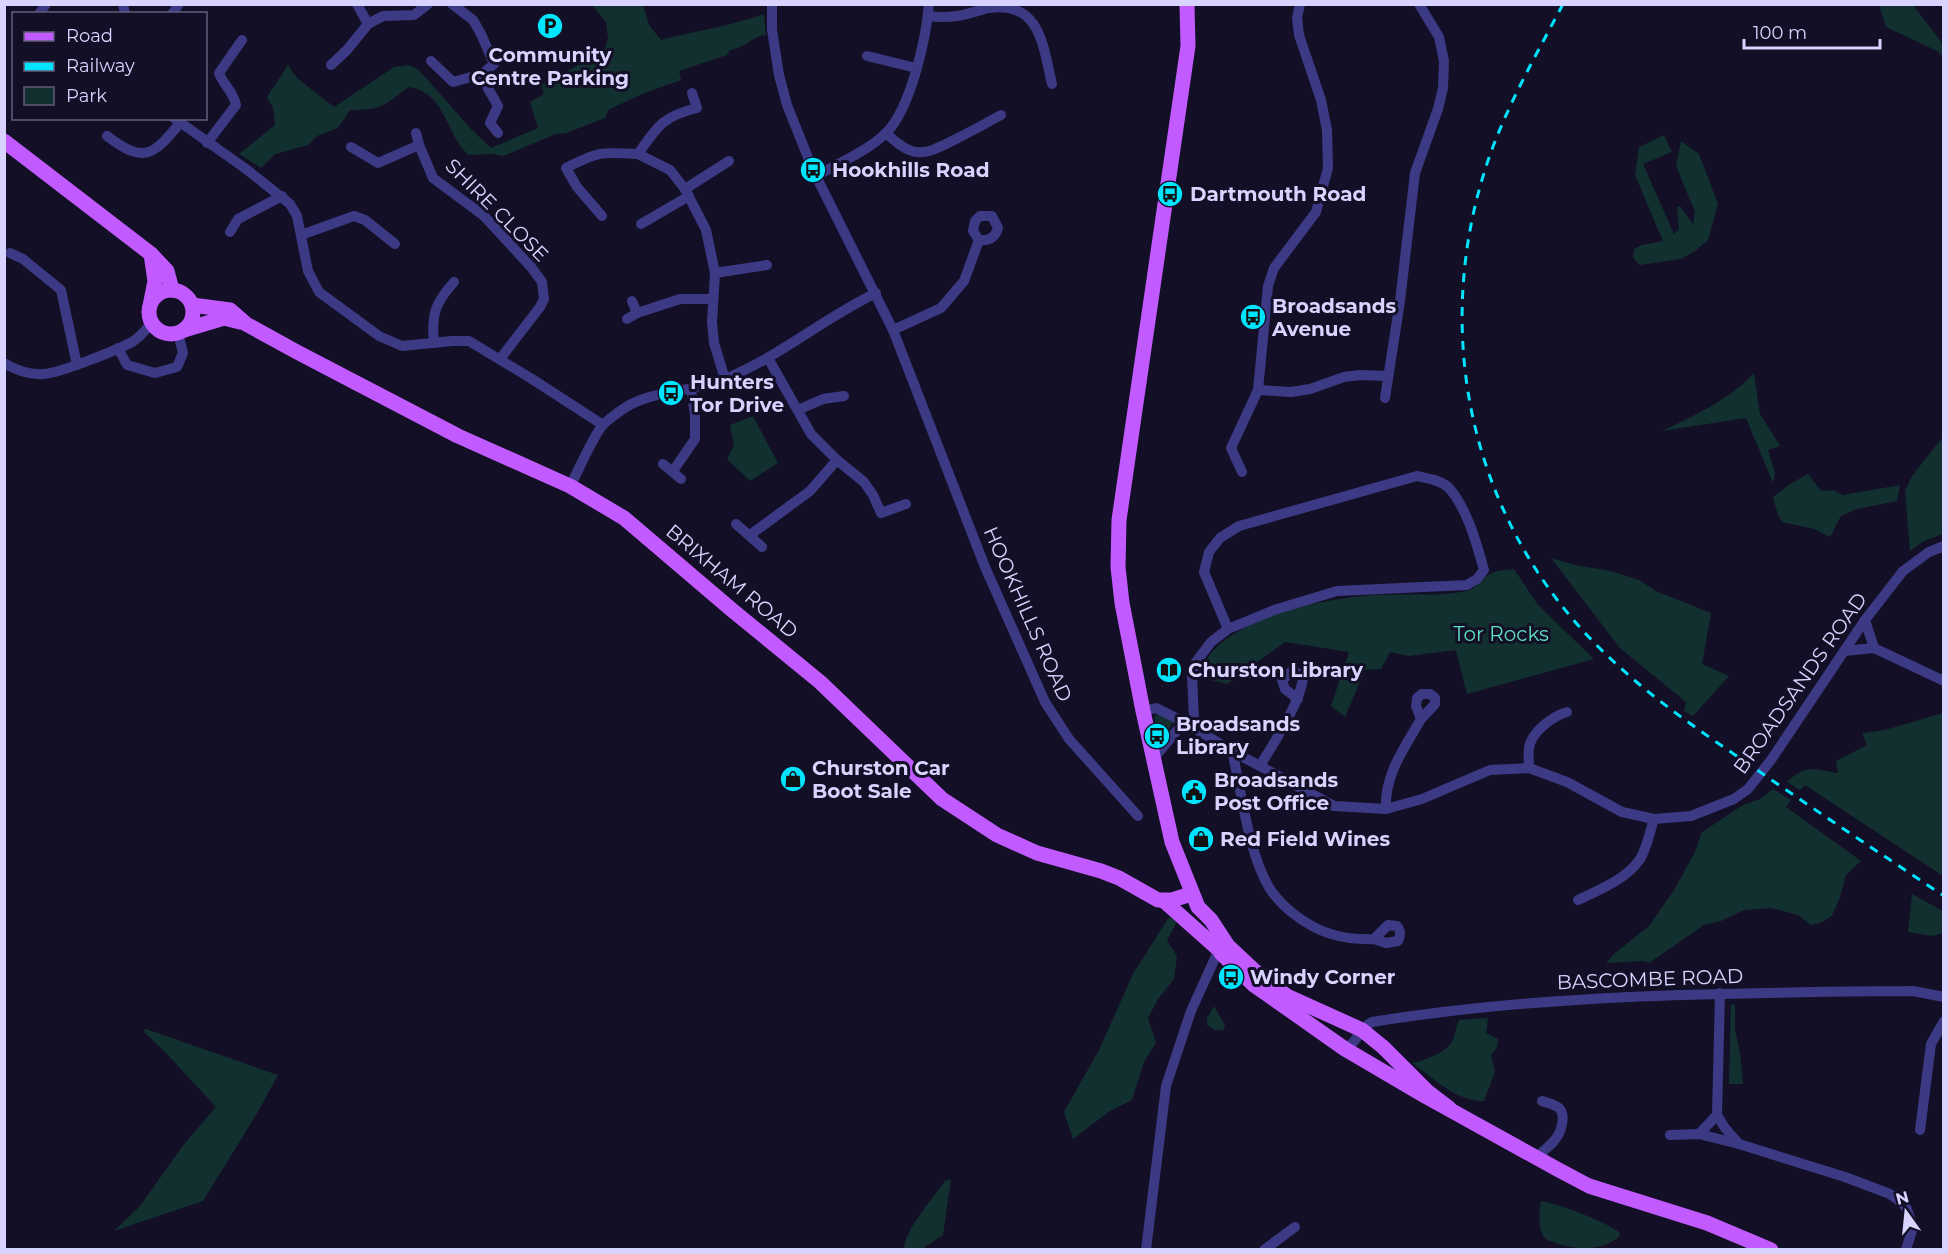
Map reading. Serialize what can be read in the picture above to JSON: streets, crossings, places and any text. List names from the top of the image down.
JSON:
{
  "streets": {
    "main road": ["BRIXHAM ROAD"],
    "street": [
      "SHIRE CLOSE",
      "HOOKHILLS ROAD",
      "BROADSANDS ROAD",
      "BASCOMBE ROAD"
    ]
  },
  "parks": ["Tor Rocks"],
  "places": {
    "parking": ["Community Centre Parking"],
    "bus stop": [
      "Hookhills Road",
      "Dartmouth Road",
      "Broadsands Avenue",
      "Hunters Tor Drive",
      "Broadsands Library",
      "Windy Corner"
    ],
    "library": ["Churston Library"],
    "shop": ["Churston Car Boot Sale", "Red Field Wines"],
    "public building": ["Broadsands Post Office"]
  },
  "legend": ["Road", "Railway", "Park"],
  "scale_bar": "100 m",
  "north": "top"
}
